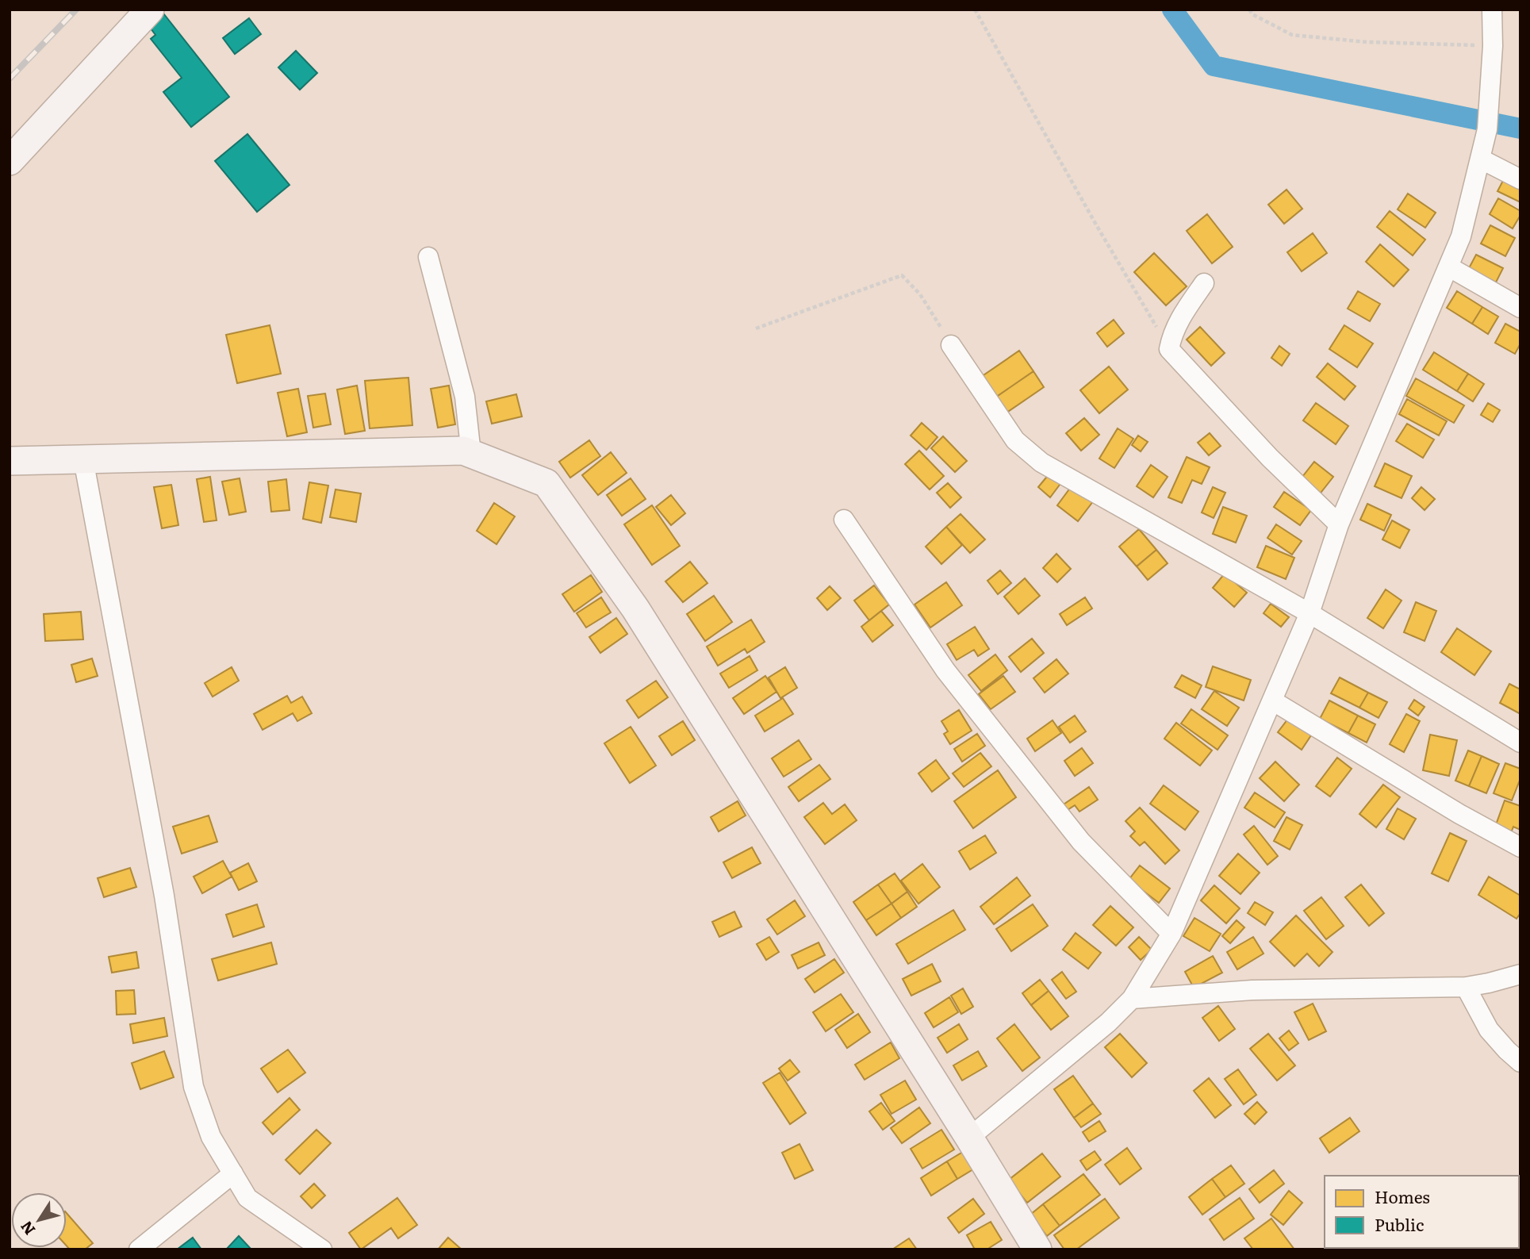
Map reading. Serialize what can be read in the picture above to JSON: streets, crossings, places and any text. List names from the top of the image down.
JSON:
{
  "legend": ["Homes", "Public"],
  "north": "bottom left"
}
